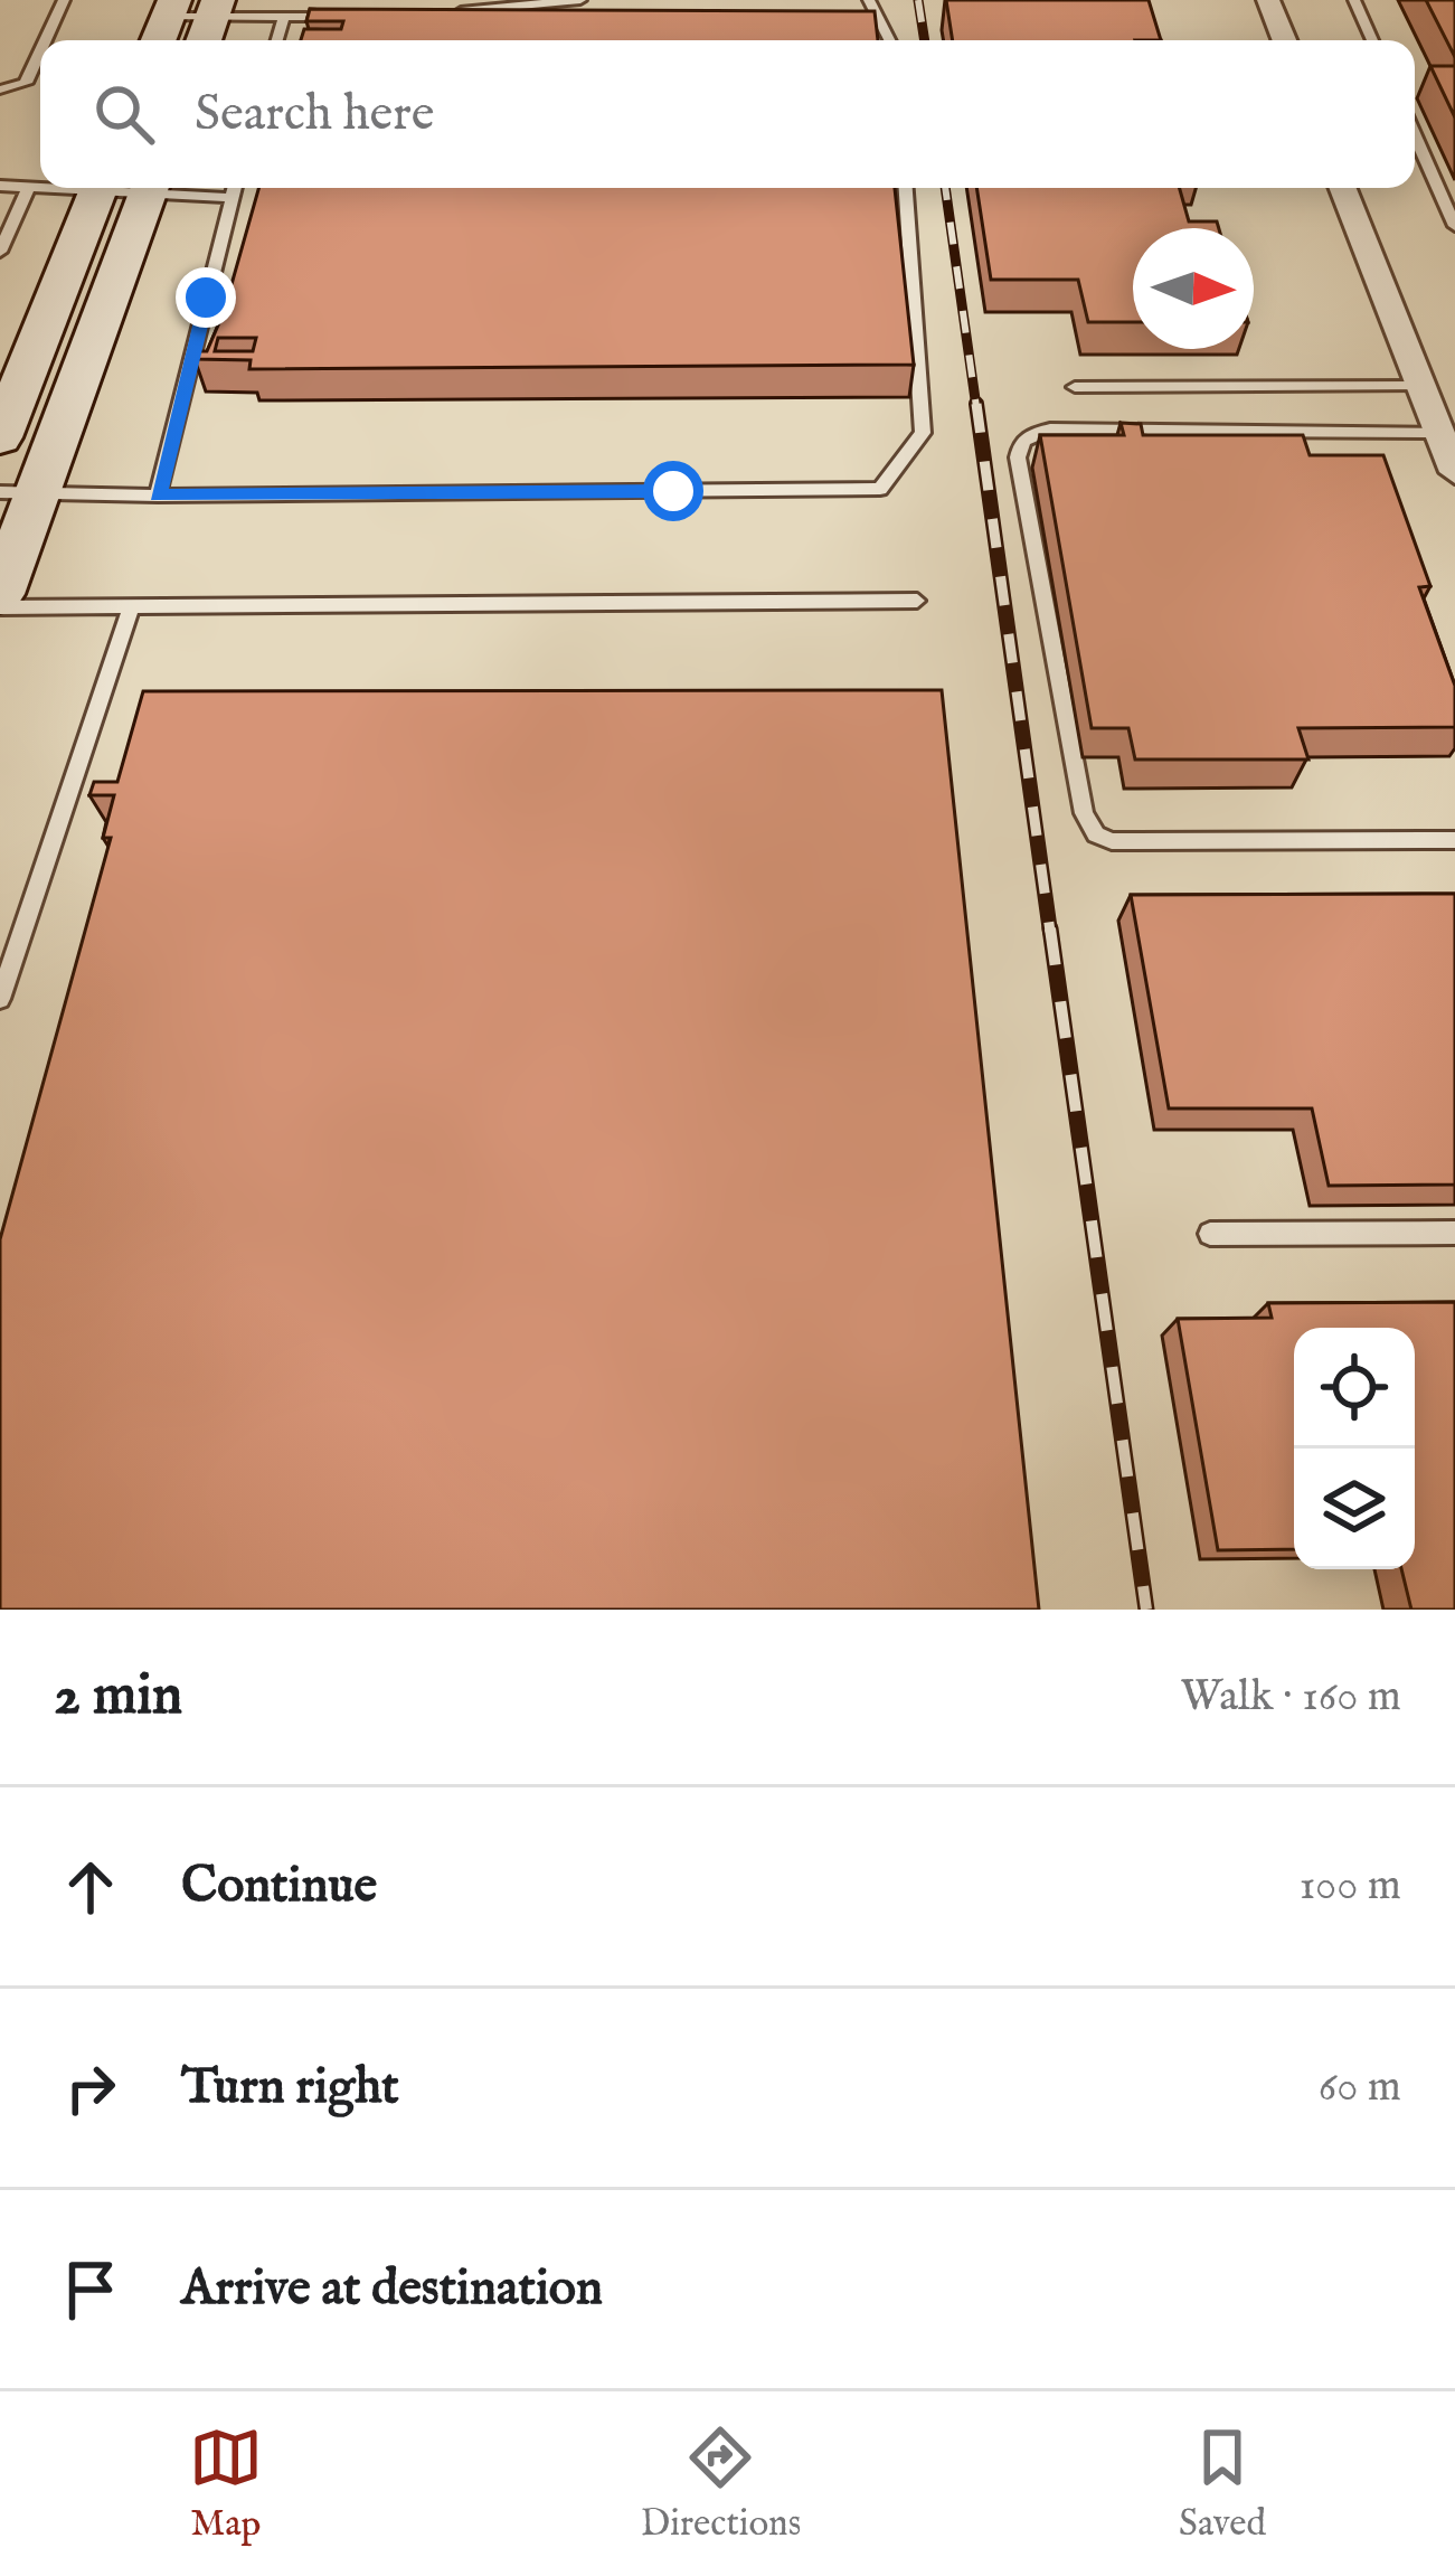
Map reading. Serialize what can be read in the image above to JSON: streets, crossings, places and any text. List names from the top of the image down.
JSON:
{
  "north": "right",
  "page": {
    "search": "Search here",
    "heading": ["2 min", "Walk · 160 m"],
    "list": [
      ["Continue", "100 m"],
      ["Turn right", "60 m"],
      "Arrive at destination"
    ],
    "nav": ["Map", "Directions", "Saved"]
  }
}
